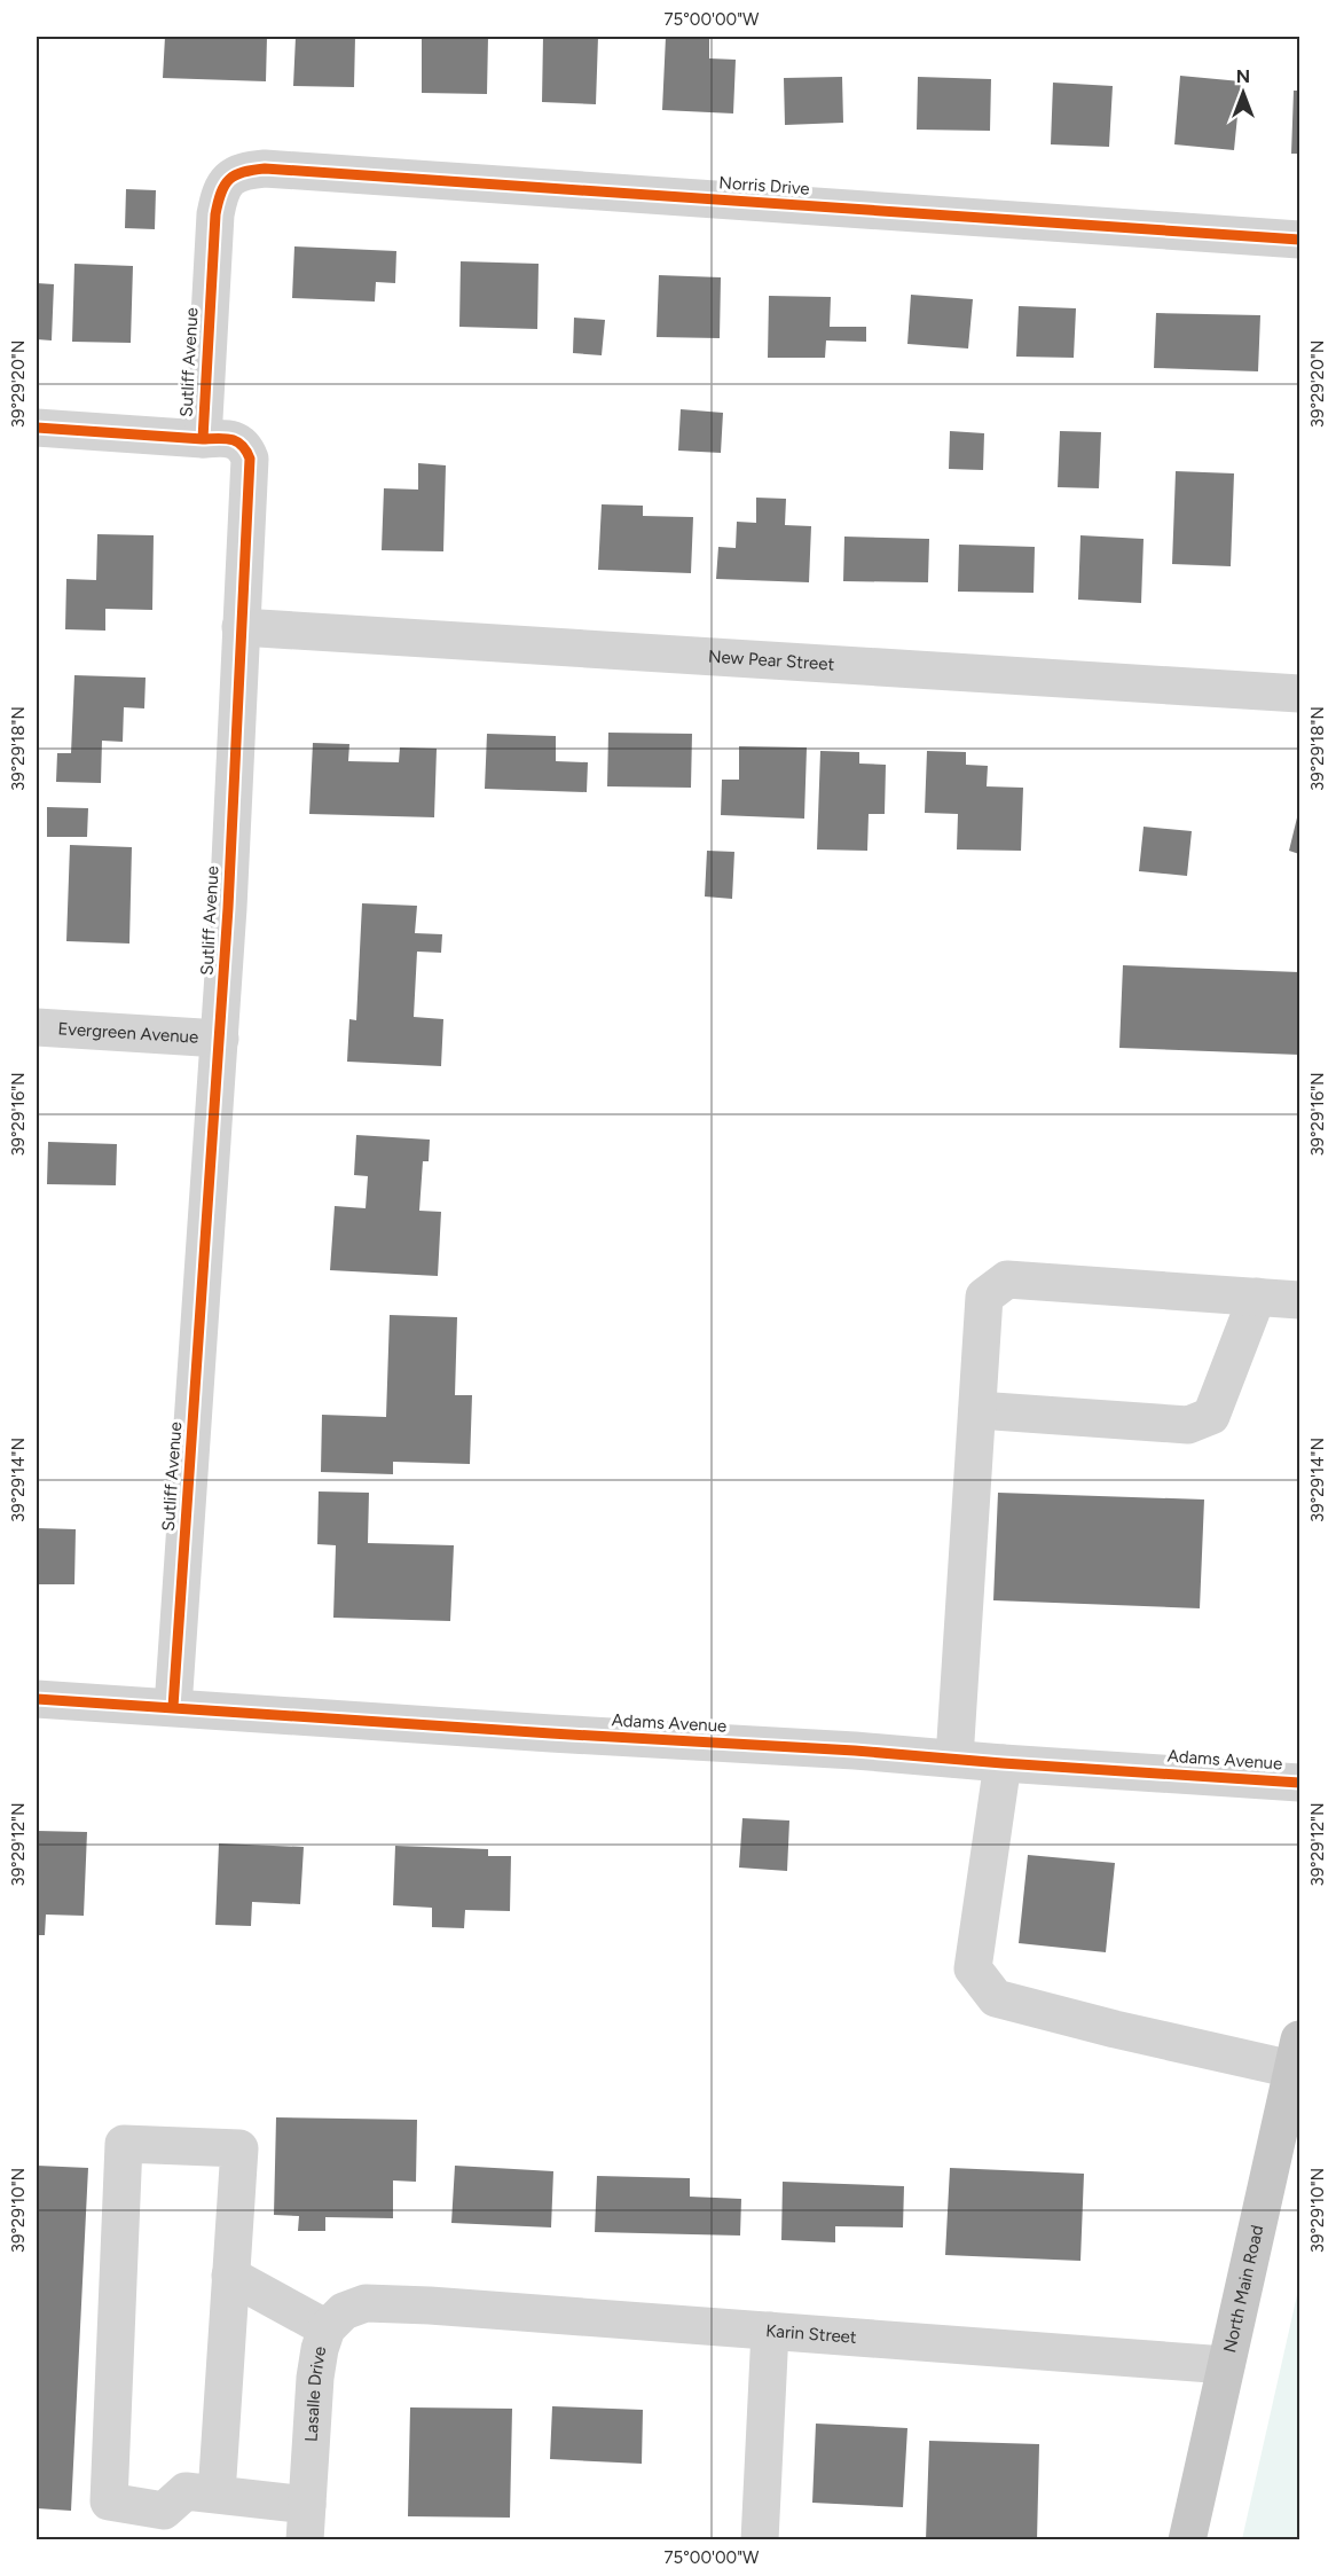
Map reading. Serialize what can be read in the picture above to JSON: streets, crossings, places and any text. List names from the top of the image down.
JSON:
{
  "streets": {
    "main road": ["North Main Road"],
    "street": [
      "Norris Drive",
      "Sutliff Avenue",
      "New Pear Street",
      "Evergreen Avenue",
      "Adams Avenue",
      "Karin Street",
      "Lasalle Drive"
    ]
  },
  "crossings": [
    ["Norris Drive", "Sutliff Avenue"],
    ["Sutliff Avenue", "New Pear Street"],
    ["Sutliff Avenue", "Evergreen Avenue"],
    ["Sutliff Avenue", "Adams Avenue"],
    ["North Main Road", "Karin Street"],
    ["Karin Street", "Lasalle Drive"]
  ],
  "north": "top",
  "coordinates": [
    "75°00'00\"W",
    "39°29'20\"N",
    "39°29'18\"N",
    "39°29'16\"N",
    "39°29'14\"N",
    "39°29'12\"N",
    "39°29'10\"N"
  ]
}
